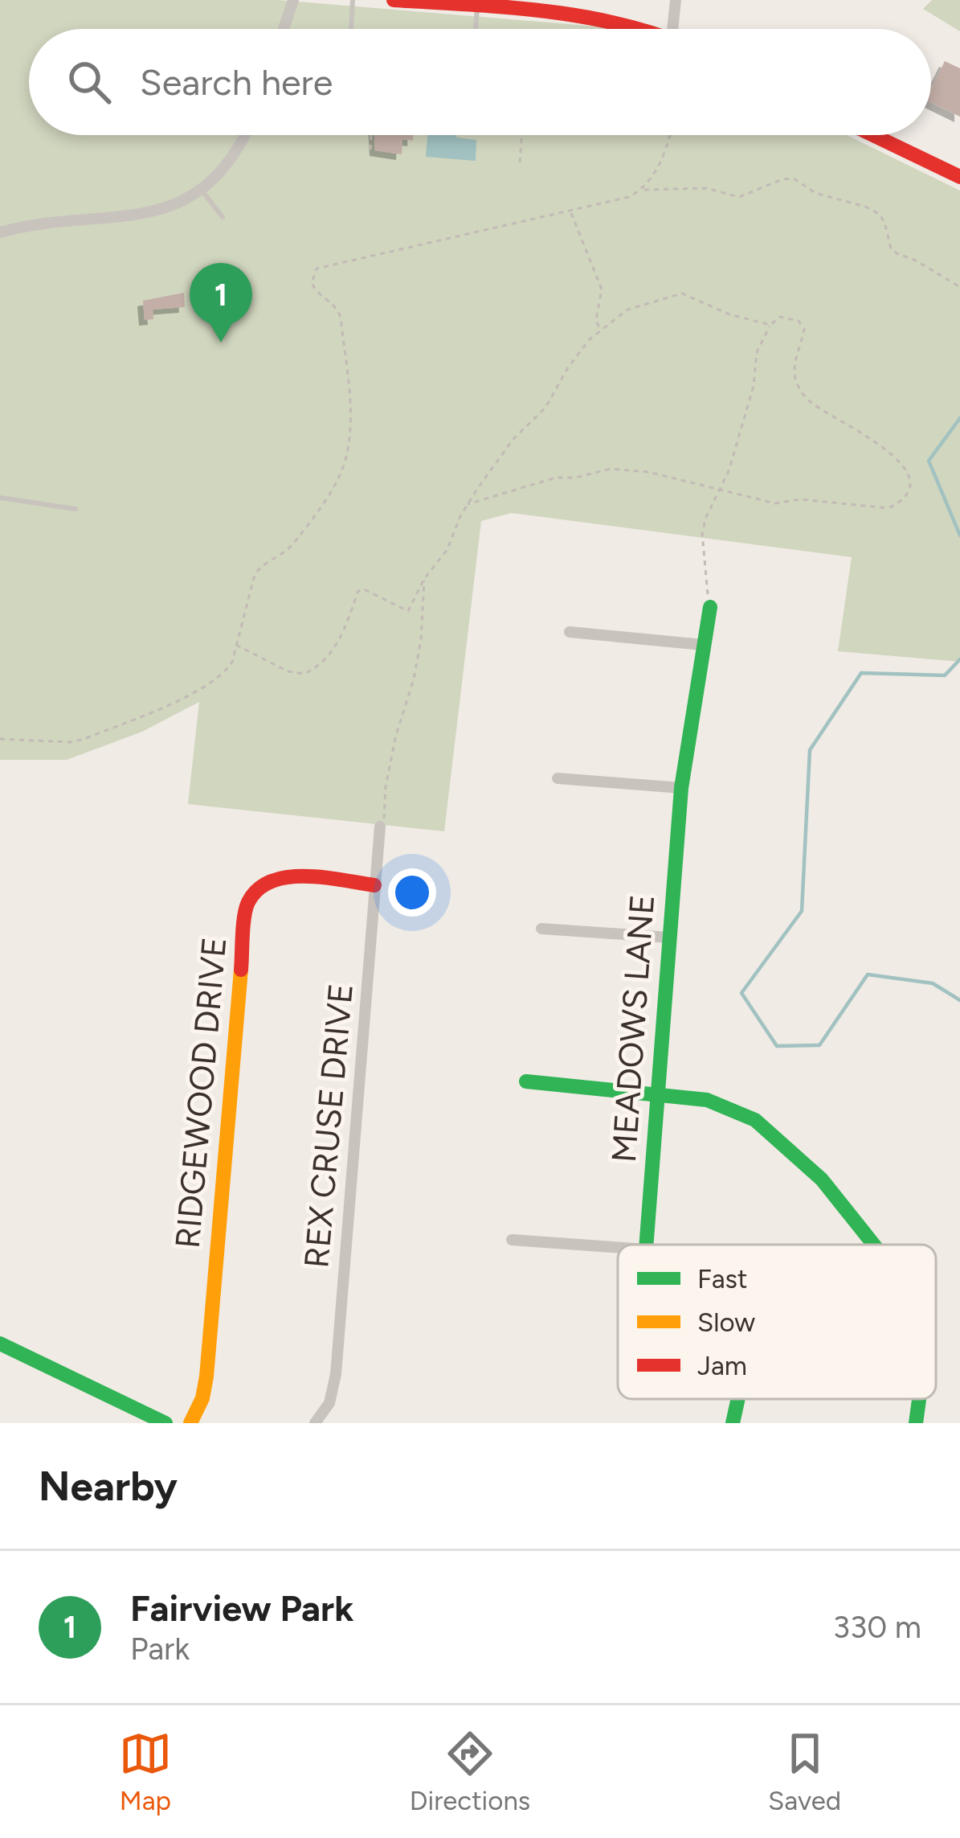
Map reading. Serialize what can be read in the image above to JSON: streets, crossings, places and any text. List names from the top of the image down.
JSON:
{
  "streets": {
    "street": ["MEADOWS LANE", "RIDGEWOOD DRIVE", "REX CRUSE DRIVE"]
  },
  "crossings": [
    ["RIDGEWOOD DRIVE", "REX CRUSE DRIVE"]
  ],
  "legend": ["Fast", "Slow", "Jam"],
  "page": {
    "search": "Search here",
    "pins": "1",
    "heading": "Nearby",
    "list": [
      {
        "mark": "1",
        "name": "Fairview Park",
        "note": "Park",
        "value": "330 m"
      }
    ],
    "nav": ["Map", "Directions", "Saved"]
  }
}
